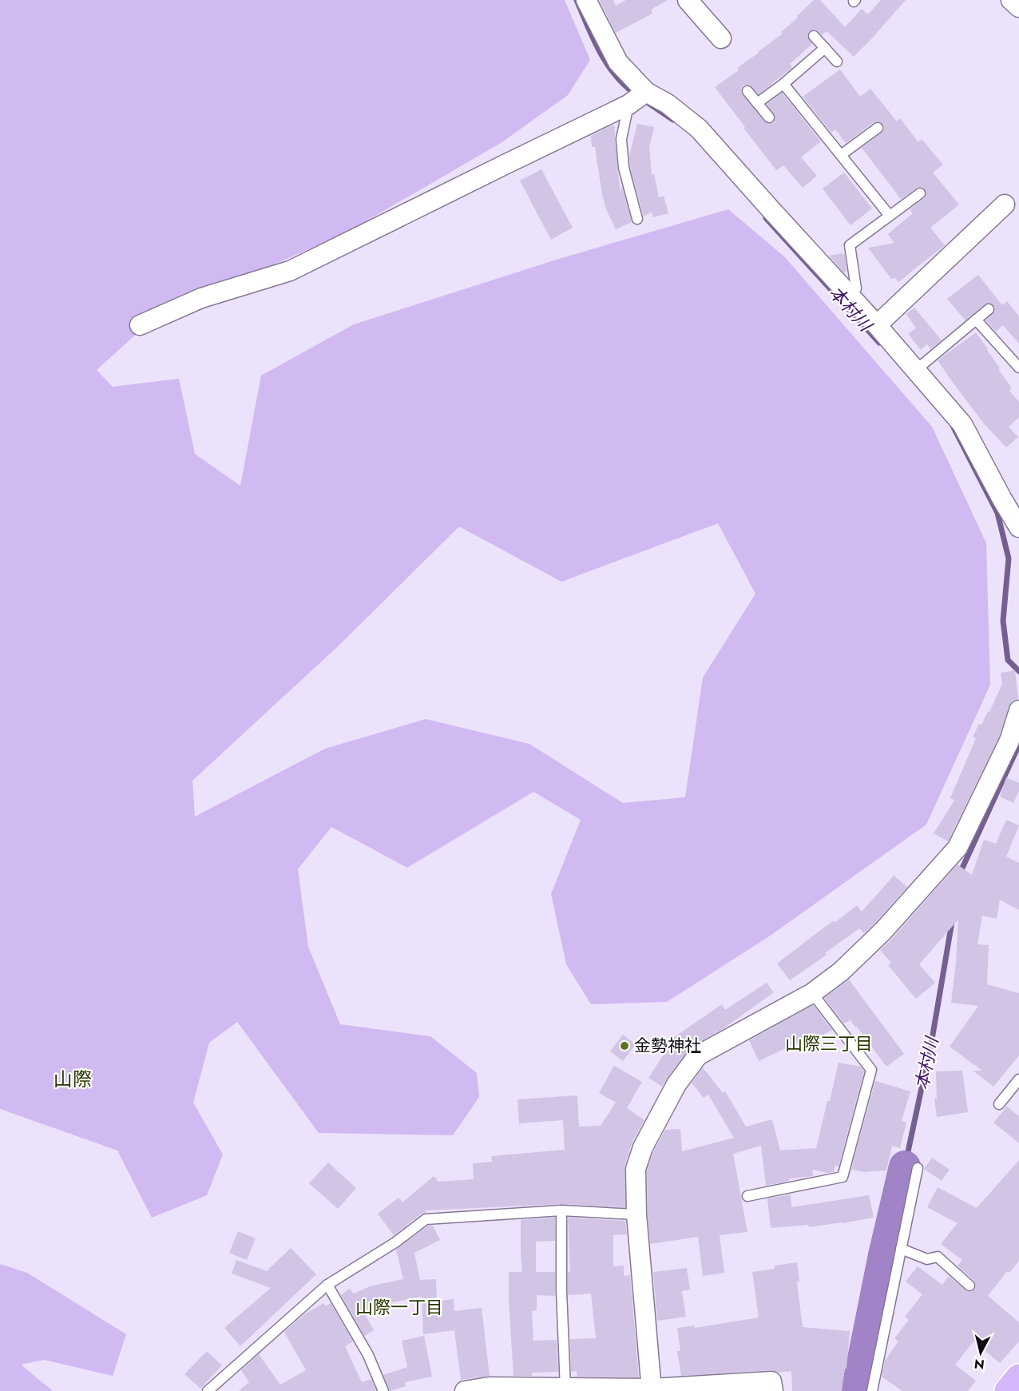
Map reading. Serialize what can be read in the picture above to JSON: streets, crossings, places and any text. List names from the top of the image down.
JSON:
{
  "districts": ["山際三丁目", "山際", "山際一丁目"],
  "water": ["本村川"],
  "places": ["金勢神社"],
  "north": "bottom"
}
